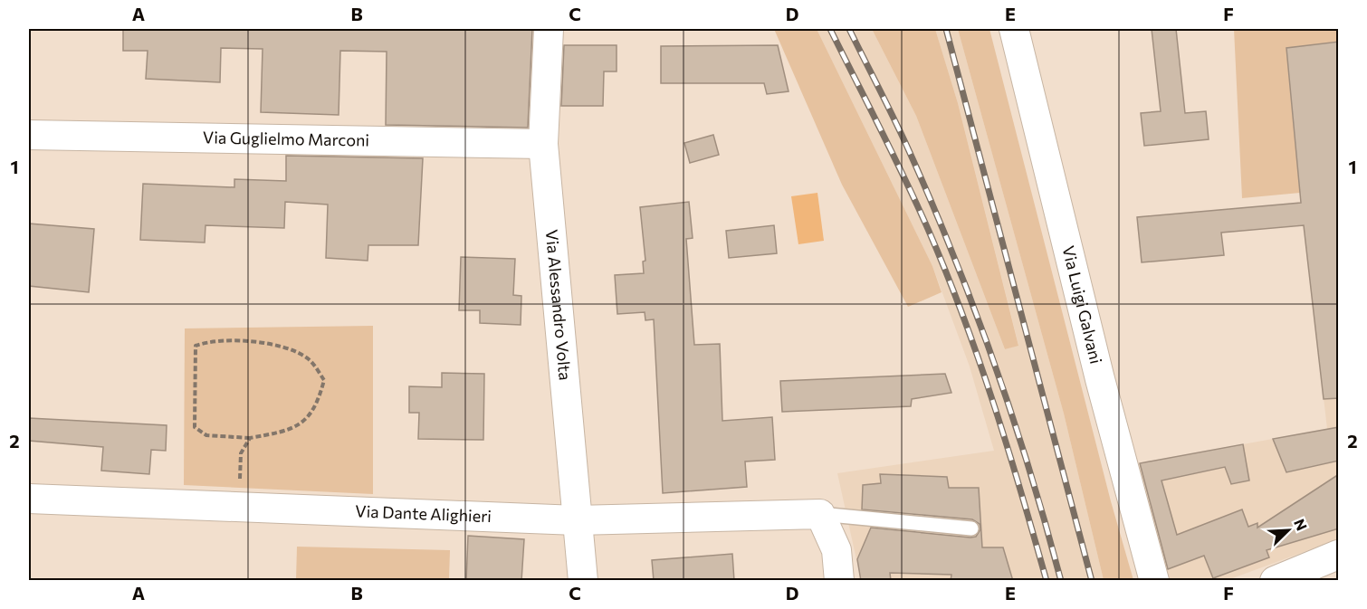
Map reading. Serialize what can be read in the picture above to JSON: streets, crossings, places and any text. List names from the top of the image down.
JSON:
{
  "streets": {
    "street": [
      "Via Guglielmo Marconi",
      "Via Alessandro Volta",
      "Via Luigi Galvani",
      "Via Dante Alighieri"
    ]
  },
  "crossings": [
    ["Via Guglielmo Marconi", "Via Alessandro Volta"],
    ["Via Alessandro Volta", "Via Dante Alighieri"]
  ],
  "north": "top right",
  "grid": {
    "columns": [
      "A",
      "B",
      "C",
      "D",
      "E",
      "F"
    ],
    "rows": ["1", "2"]
  }
}
